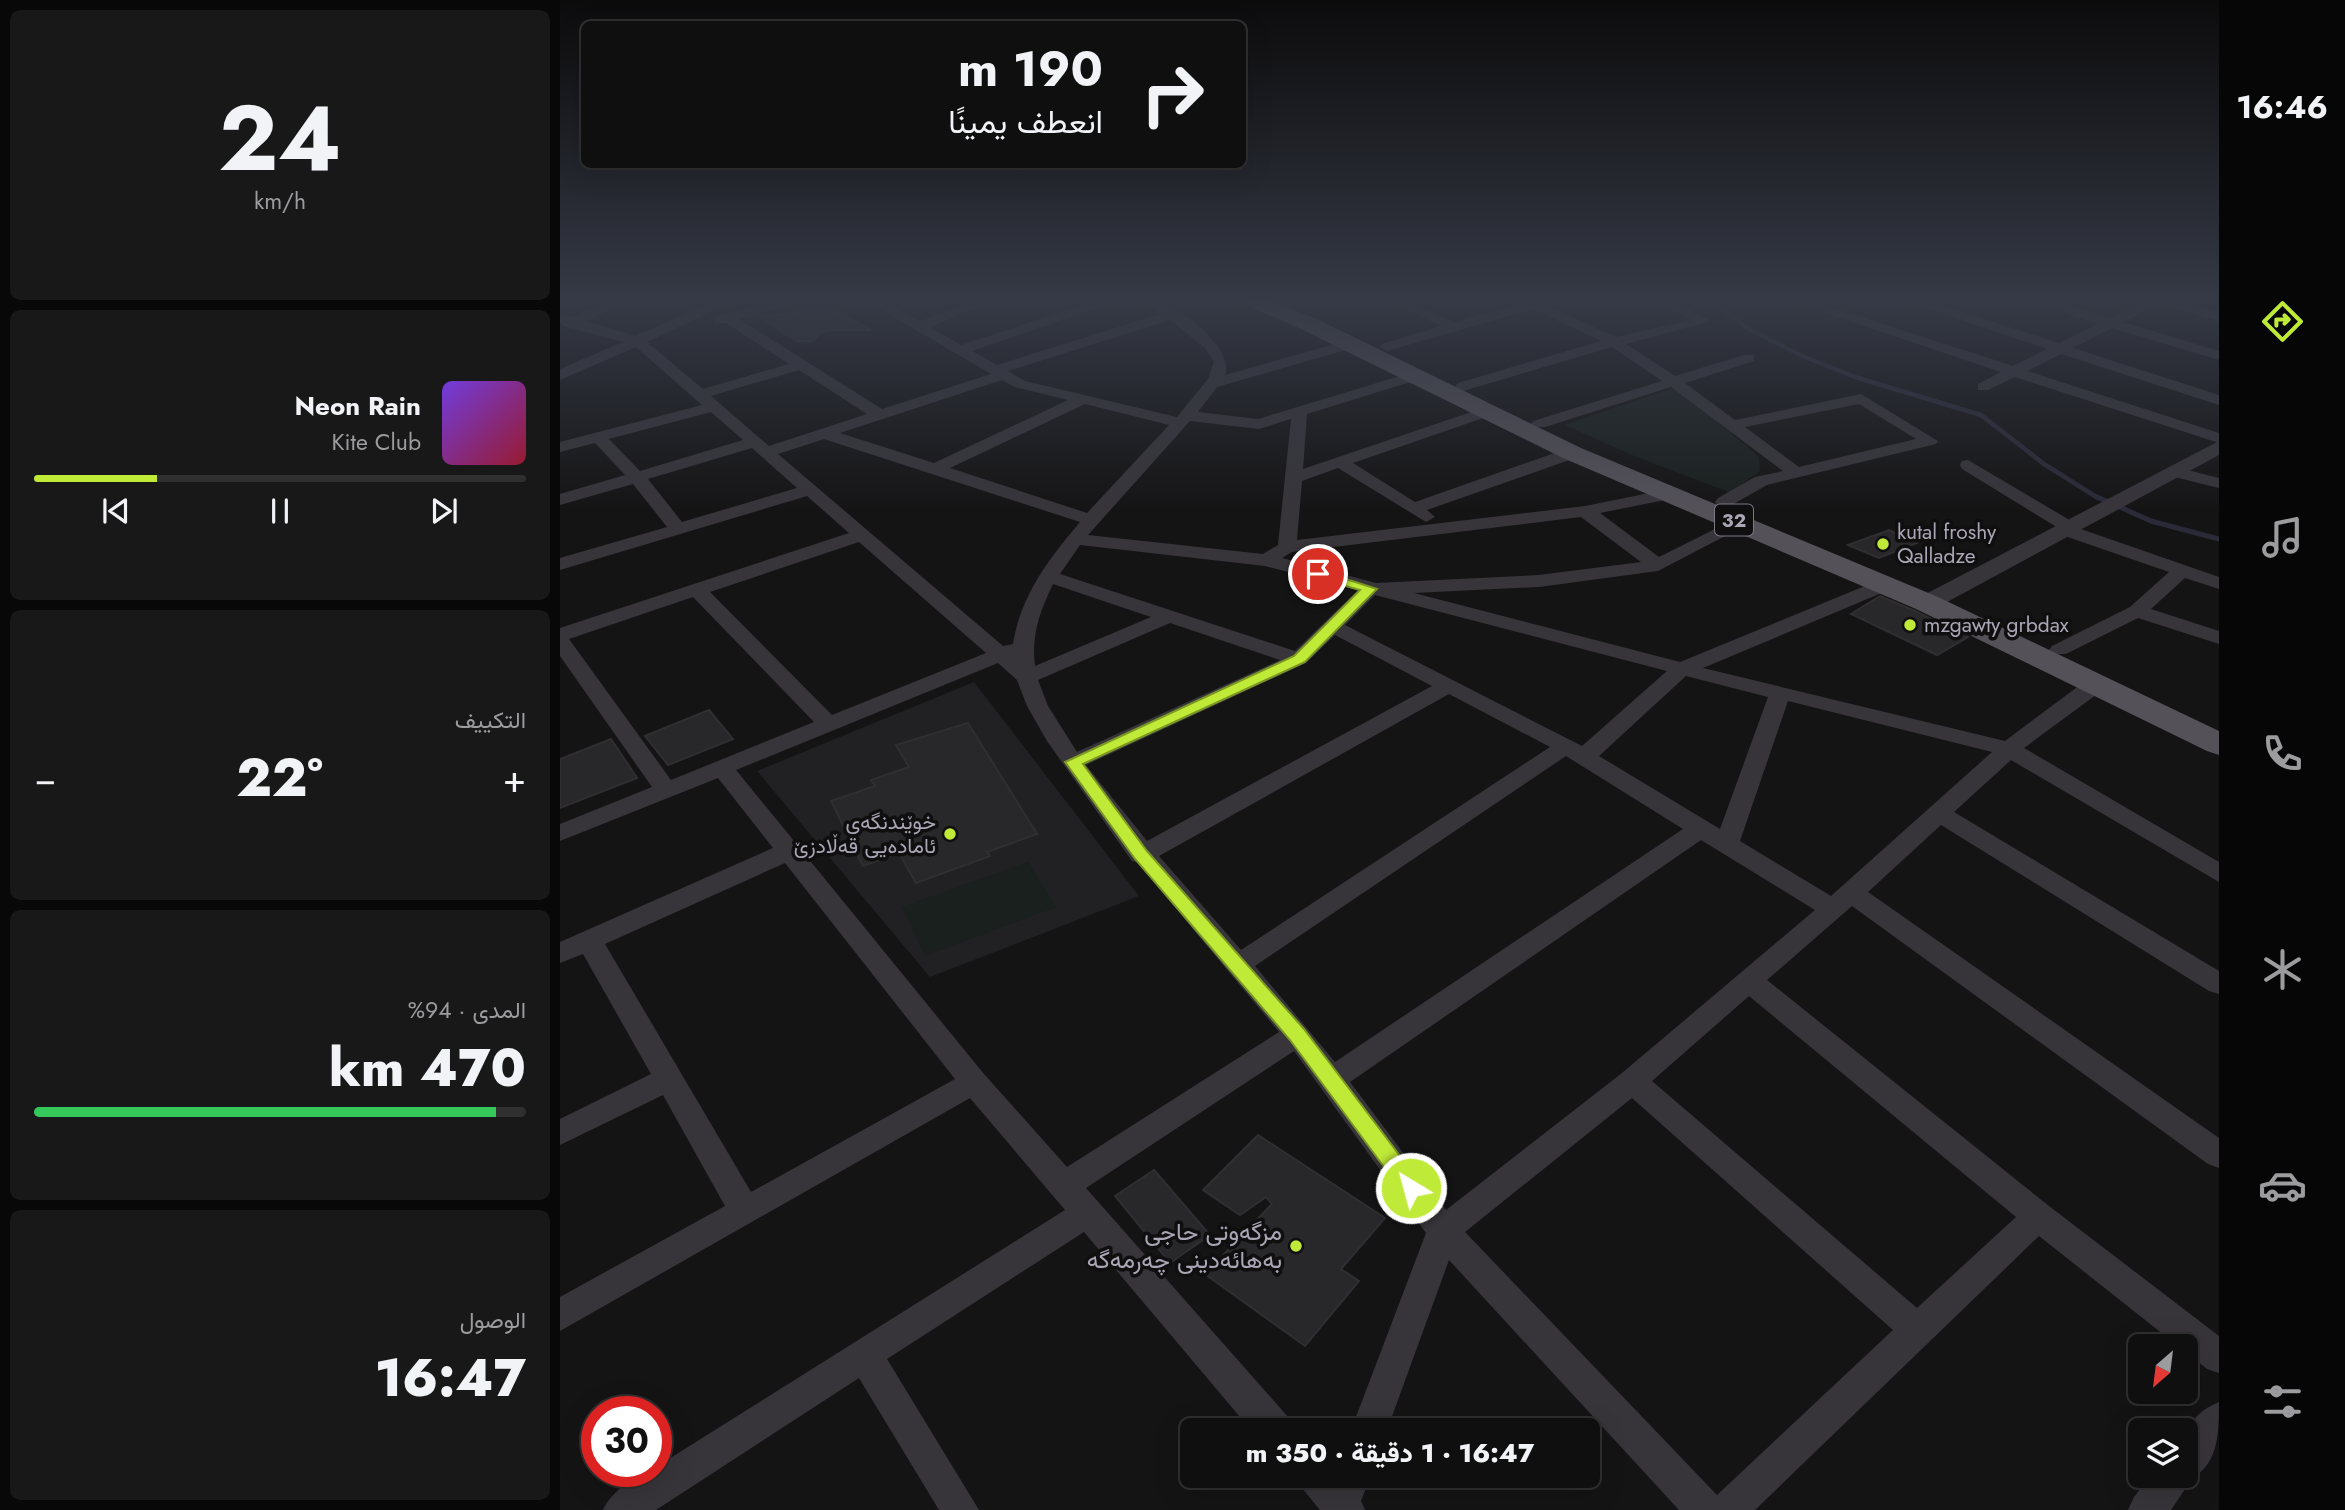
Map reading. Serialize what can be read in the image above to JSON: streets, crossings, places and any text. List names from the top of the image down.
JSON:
{
  "streets": {
    "main road": ["32"]
  },
  "places": [
    "kutal froshy Qalladze",
    "mzgawty grbdax",
    "خوێندنگەی ئامادەیی قەڵادزێ",
    "مزگەوتی حاجی بەهائەدینی چەرمەگە"
  ],
  "north": "bottom left",
  "page": {
    "tabs": "16:46",
    "tile": [
      ["24", "km/h"],
      "التكييف",
      ["المدى · 94%", "470 km"],
      ["الوصول", "16:47"]
    ],
    "turn": ["190 m", "انعطف يمينًا"],
    "song": ["Neon Rain", "Kite Club"],
    "heat": ["−", "22°", "+"],
    "limit": "30",
    "trip": "16:47 · 1 دقيقة · 350 m"
  }
}
